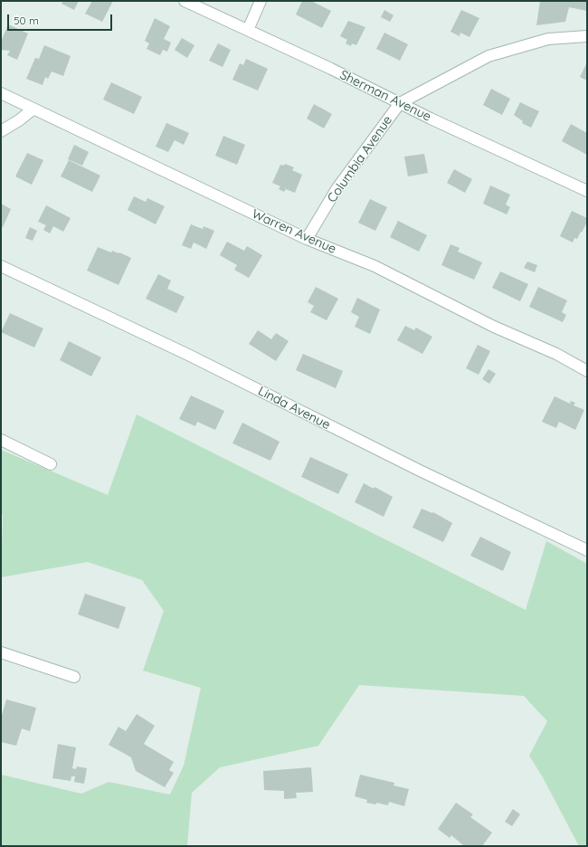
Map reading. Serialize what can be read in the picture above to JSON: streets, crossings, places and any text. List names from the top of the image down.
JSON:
{
  "streets": {
    "street": [
      "Sherman Avenue",
      "Columbia Avenue",
      "Warren Avenue",
      "Linda Avenue"
    ]
  },
  "crossings": [
    ["Sherman Avenue", "Columbia Avenue"],
    ["Columbia Avenue", "Warren Avenue"]
  ],
  "scale_bar": "50 m"
}
